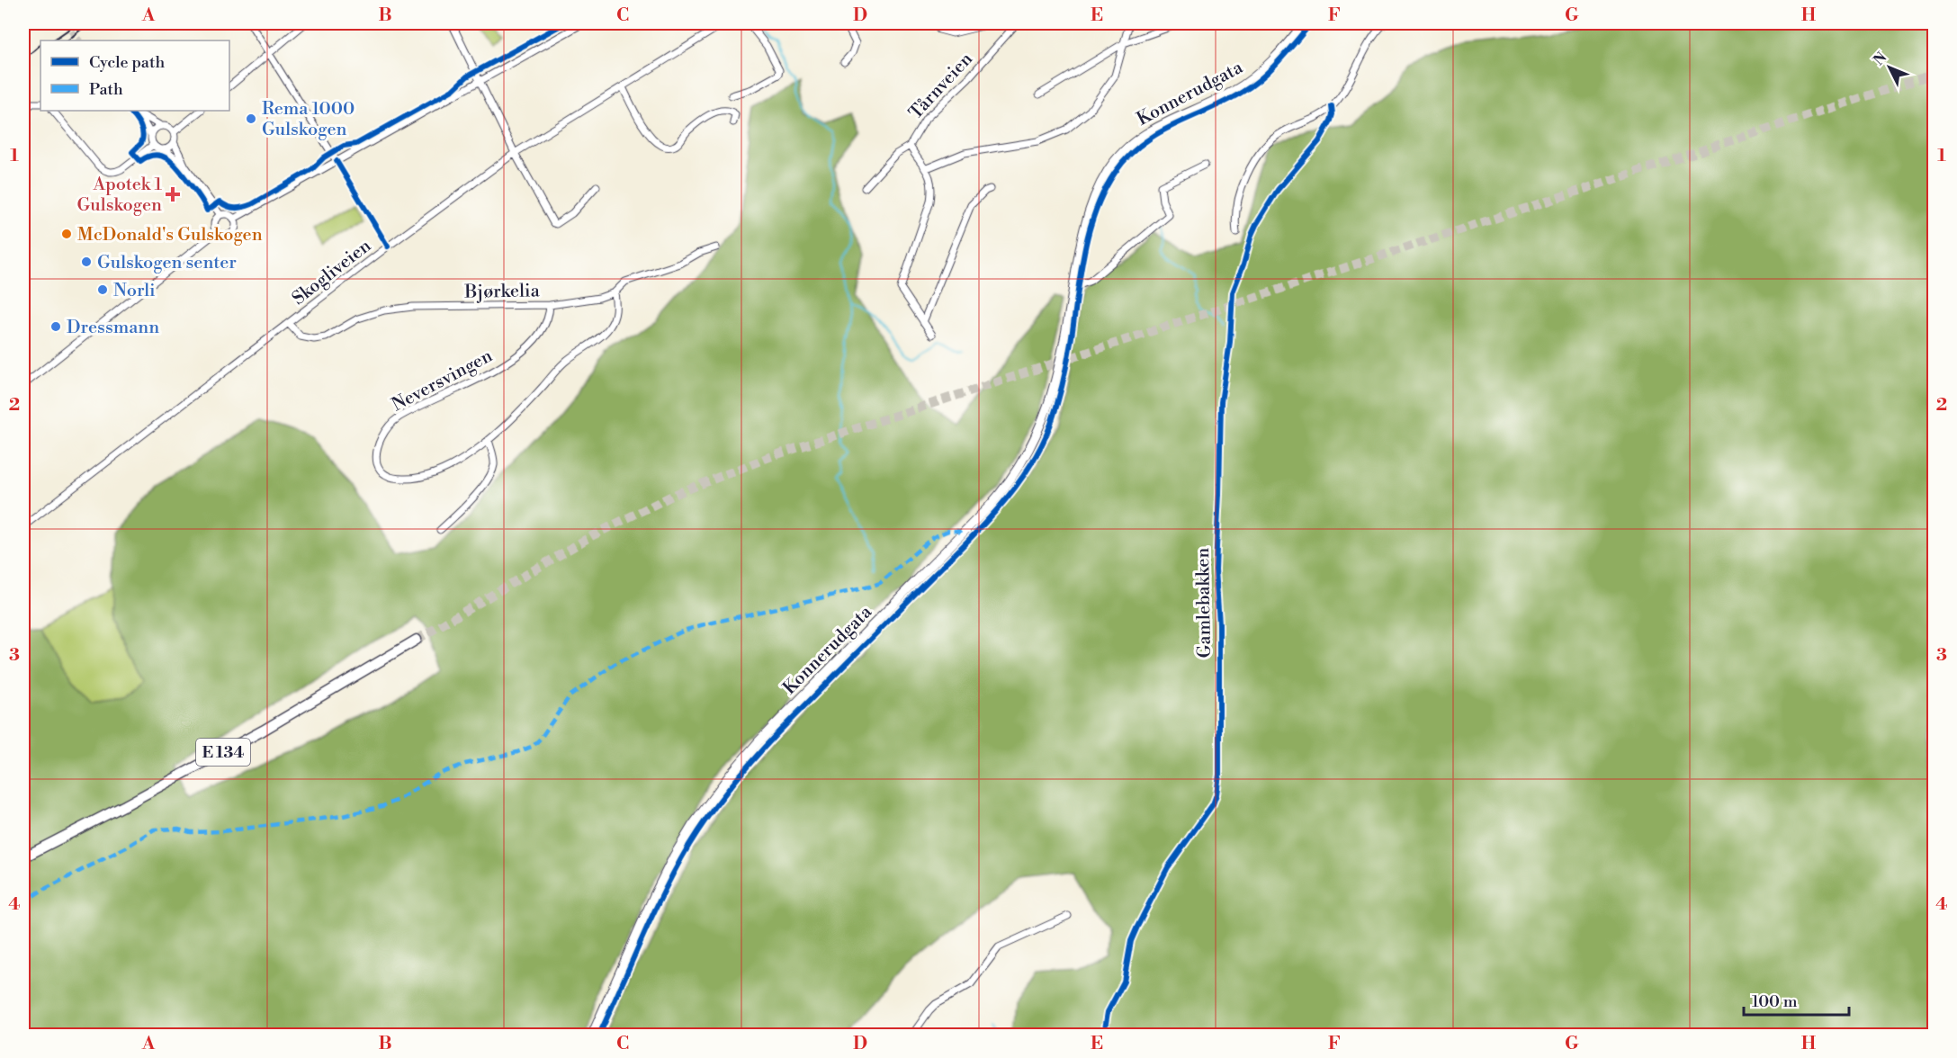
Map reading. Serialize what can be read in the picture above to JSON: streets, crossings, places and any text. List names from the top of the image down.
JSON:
{
  "streets": {
    "highway": ["E 134"],
    "main road": ["Konnerudgata"],
    "street": [
      "Tårnveien",
      "Skogliveien",
      "Bjørkelia",
      "Neversvingen"
    ],
    "cycle path": ["Gamlebakken"]
  },
  "crossings": [
    ["Skogliveien", "Bjørkelia"],
    ["Bjørkelia", "Neversvingen"]
  ],
  "places": {
    "other": [
      "Rema 1000 Gulskogen",
      "McDonald's Gulskogen",
      "Gulskogen senter",
      "Norli",
      "Dressmann"
    ],
    "health": ["Apotek 1 Gulskogen"]
  },
  "legend": ["Cycle path", "Path"],
  "scale_bar": "100 m",
  "north": "top left",
  "grid": {
    "columns": [
      "A",
      "B",
      "C",
      "D",
      "E",
      "F",
      "G",
      "H"
    ],
    "rows": [
      "1",
      "2",
      "3",
      "4"
    ]
  }
}
